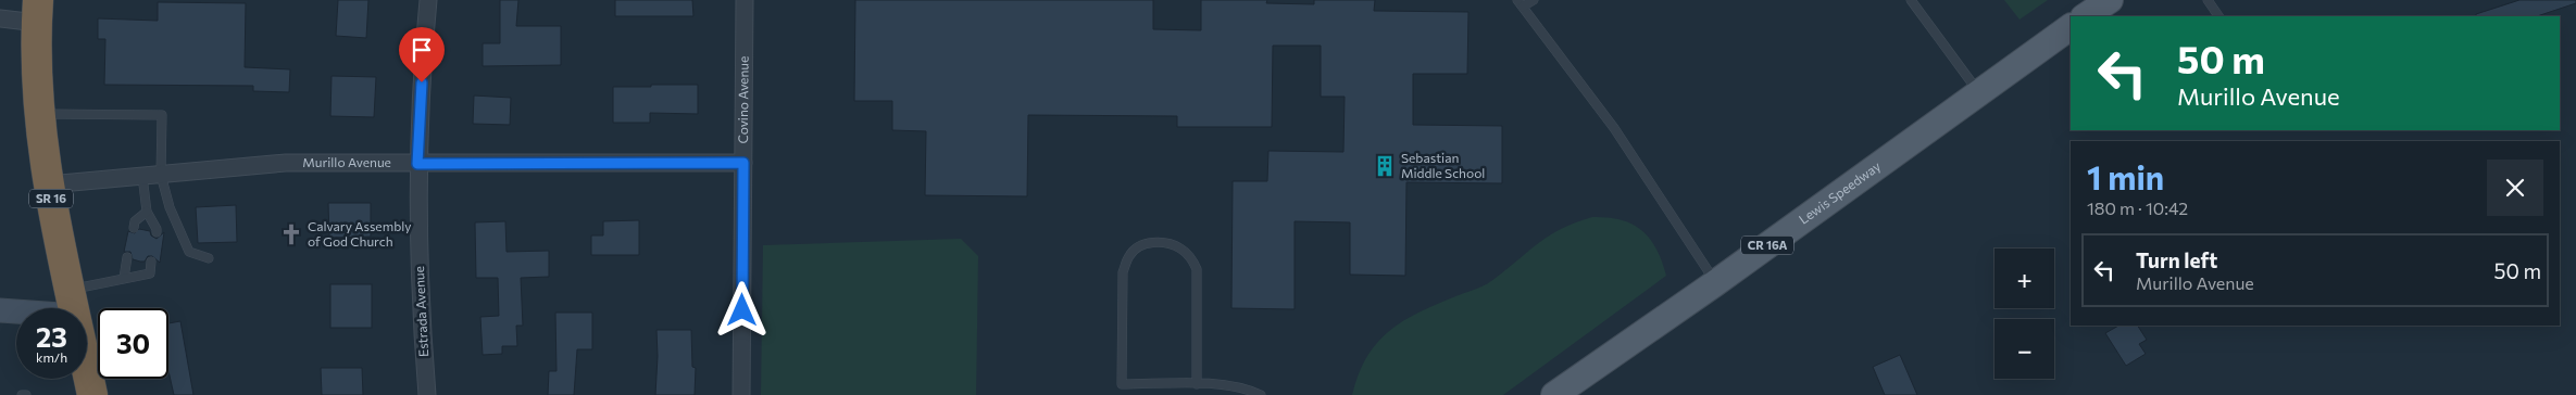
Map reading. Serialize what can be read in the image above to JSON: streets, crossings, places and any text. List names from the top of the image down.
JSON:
{
  "streets": {
    "highway": ["SR 16"],
    "main road": ["Lewis Speedway", "CR 16A"],
    "street": ["Covino Avenue", "Murillo Avenue", "Estrada Avenue"]
  },
  "crossings": [
    ["Covino Avenue", "Murillo Avenue"],
    ["Murillo Avenue", "SR 16"],
    ["Murillo Avenue", "Estrada Avenue"]
  ],
  "places": {
    "building": ["Sebastian Middle School"],
    "church": ["Calvary Assembly of God Church"]
  },
  "page": {
    "turn": ["50 m", "Murillo Avenue"],
    "heading": ["1 min", "180 m · 10:42"],
    "list": [
      {
        "name": "Turn left",
        "note": "Murillo Avenue",
        "value": "50 m"
      }
    ],
    "map_buttons": ["+", "−"],
    "speed": "23 km/h",
    "limit": "30"
  }
}
